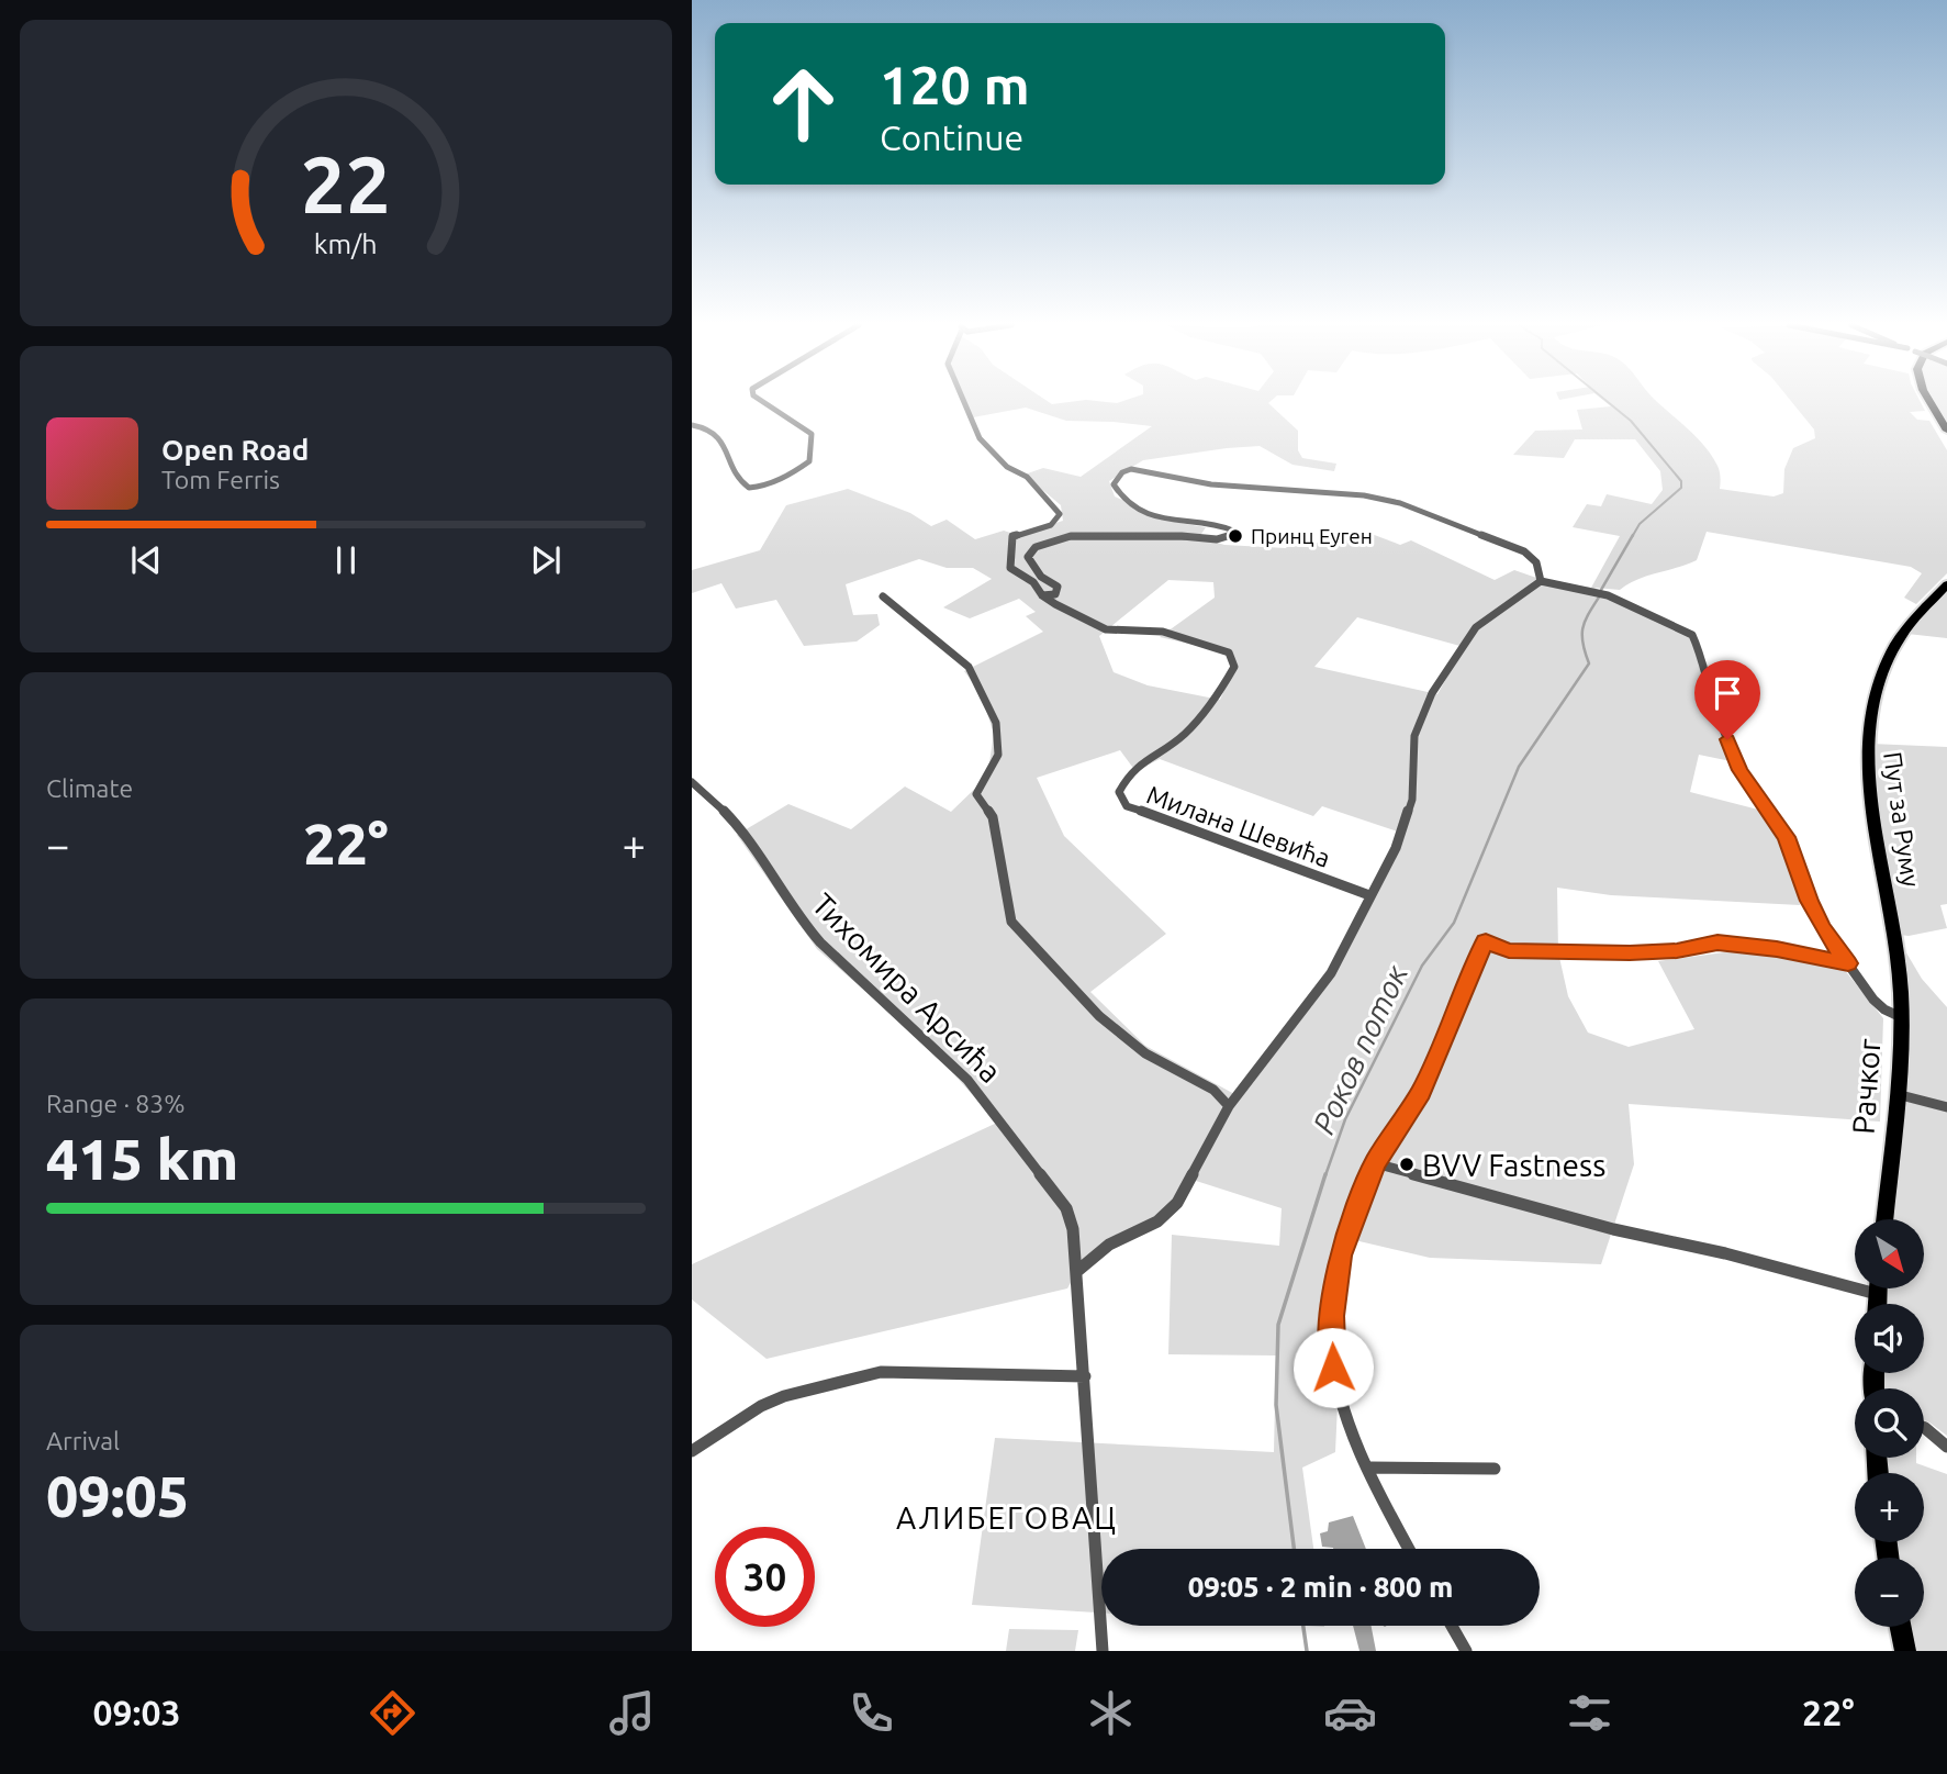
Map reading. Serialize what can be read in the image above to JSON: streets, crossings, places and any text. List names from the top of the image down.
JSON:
{
  "streets": {
    "main road": ["Пут за Руму", "Рачког"],
    "street": ["Милана Шевића", "Тихомира Арсића"]
  },
  "crossings": [
    ["Пут за Руму", "Рачког"]
  ],
  "districts": ["АЛИБЕГОВАЦ"],
  "water": ["Роков поток"],
  "places": ["Принц Еуген", "BVV Fastness"],
  "north": "bottom right",
  "page": {
    "turn": ["120 m", "Continue"],
    "song": ["Open Road", "Tom Ferris"],
    "tile": [
      "Climate",
      ["Range · 83%", "415 km"],
      ["Arrival", "09:05"]
    ],
    "heat": ["−", "22°", "+"],
    "map_buttons": ["+", "−"],
    "limit": "30",
    "trip": "09:05 · 2 min · 800 m",
    "tabs": ["09:03", "22°"],
    "gauge": ["22", "km/h"]
  }
}
